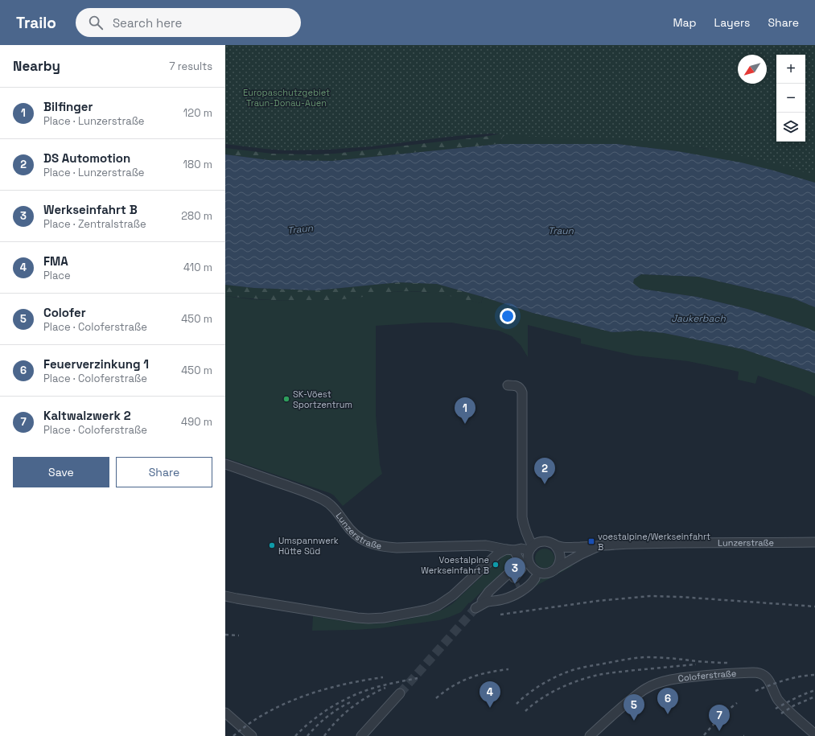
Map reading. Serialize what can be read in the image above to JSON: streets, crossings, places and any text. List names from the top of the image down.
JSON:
{
  "streets": {
    "street": ["Lunzerstraße", "Coloferstraße"]
  },
  "water": ["Traun", "Jaukerbach"],
  "parks": ["Europaschutzgebiet Traun-Donau-Auen"],
  "places": {
    "other": ["SK-Vöest Sportzentrum", "Umspannwerk Hütte Süd", "Voestalpine Werkseinfahrt B"],
    "transit": ["voestalpine/Werkseinfahrt B"]
  },
  "north": "bottom left",
  "page": {
    "header": "Trailo",
    "search": "Search here",
    "nav": ["Map", "Layers", "Share"],
    "heading": ["Nearby", "7 results"],
    "map_buttons": ["+", "−"],
    "list": [
      {
        "mark": "1",
        "name": "Bilfinger",
        "note": "Place · Lunzerstraße",
        "value": "120 m"
      },
      {
        "mark": "2",
        "name": "DS Automotion",
        "note": "Place · Lunzerstraße",
        "value": "180 m"
      },
      {
        "mark": "3",
        "name": "Werkseinfahrt B",
        "note": "Place · Zentralstraße",
        "value": "280 m"
      },
      {
        "mark": "4",
        "name": "FMA",
        "note": "Place",
        "value": "410 m"
      },
      {
        "mark": "5",
        "name": "Colofer",
        "note": "Place · Coloferstraße",
        "value": "450 m"
      },
      {
        "mark": "6",
        "name": "Feuerverzinkung 1",
        "note": "Place · Coloferstraße",
        "value": "450 m"
      },
      {
        "mark": "7",
        "name": "Kaltwalzwerk 2",
        "note": "Place · Coloferstraße",
        "value": "490 m"
      }
    ],
    "pins": [
      "1",
      "2",
      "3",
      "4",
      "6",
      "5",
      "7"
    ],
    "buttons": ["Save", "Share"]
  }
}
